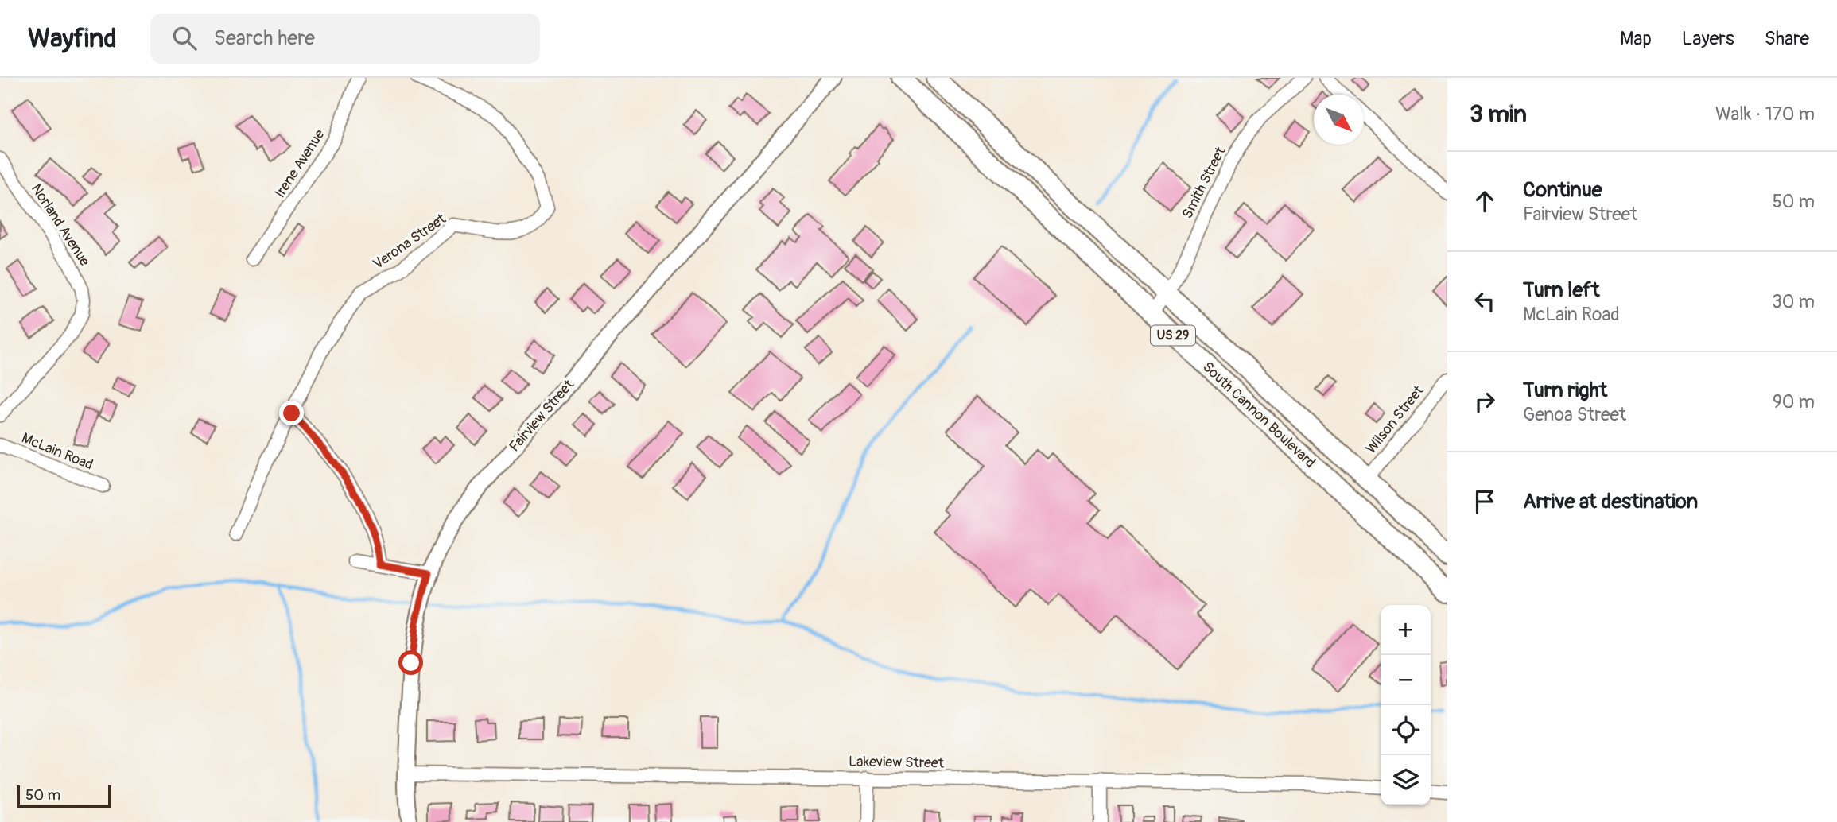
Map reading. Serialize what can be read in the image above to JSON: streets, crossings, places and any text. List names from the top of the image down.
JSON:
{
  "streets": {
    "main road": ["US 29", "South Cannon Boulevard"],
    "street": [
      "Irene Avenue",
      "Smith Street",
      "Norland Avenue",
      "Verona Street",
      "Fairview Street",
      "Wilson Street",
      "McLain Road",
      "Lakeview Street"
    ]
  },
  "crossings": [
    ["Smith Street", "South Cannon Boulevard"],
    ["South Cannon Boulevard", "Wilson Street"],
    ["Fairview Street", "Lakeview Street"]
  ],
  "scale_bar": "50 m",
  "north": "bottom right",
  "page": {
    "header": "Wayfind",
    "search": "Search here",
    "nav": ["Map", "Layers", "Share"],
    "heading": ["3 min", "Walk · 170 m"],
    "list": [
      ["Continue", "Fairview Street", "50 m"],
      ["Turn left", "McLain Road", "30 m"],
      ["Turn right", "Genoa Street", "90 m"],
      "Arrive at destination"
    ],
    "map_buttons": ["+", "−"],
    "scale": "50 m"
  }
}
